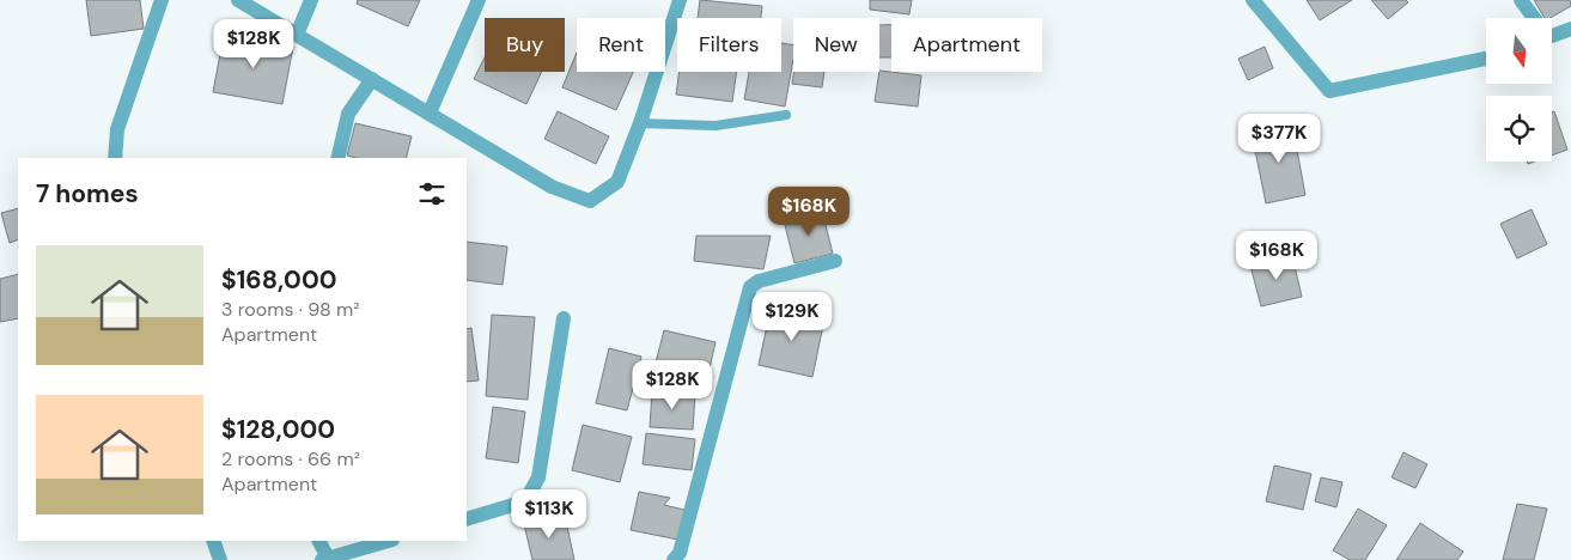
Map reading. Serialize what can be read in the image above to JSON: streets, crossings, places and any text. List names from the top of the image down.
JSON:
{
  "north": "bottom",
  "page": {
    "chip": [
      "Buy",
      "Rent",
      "Filters",
      "New",
      "Apartment"
    ],
    "price": [
      "$128K",
      "$377K",
      "$168K",
      "$168K",
      "$129K",
      "$128K",
      "$113K"
    ],
    "heading": "7 homes",
    "list": [
      {
        "name": "$168,000",
        "note": "3 rooms · 98 m² · Apartment"
      },
      {
        "name": "$128,000",
        "note": "2 rooms · 66 m² · Apartment"
      }
    ]
  }
}
